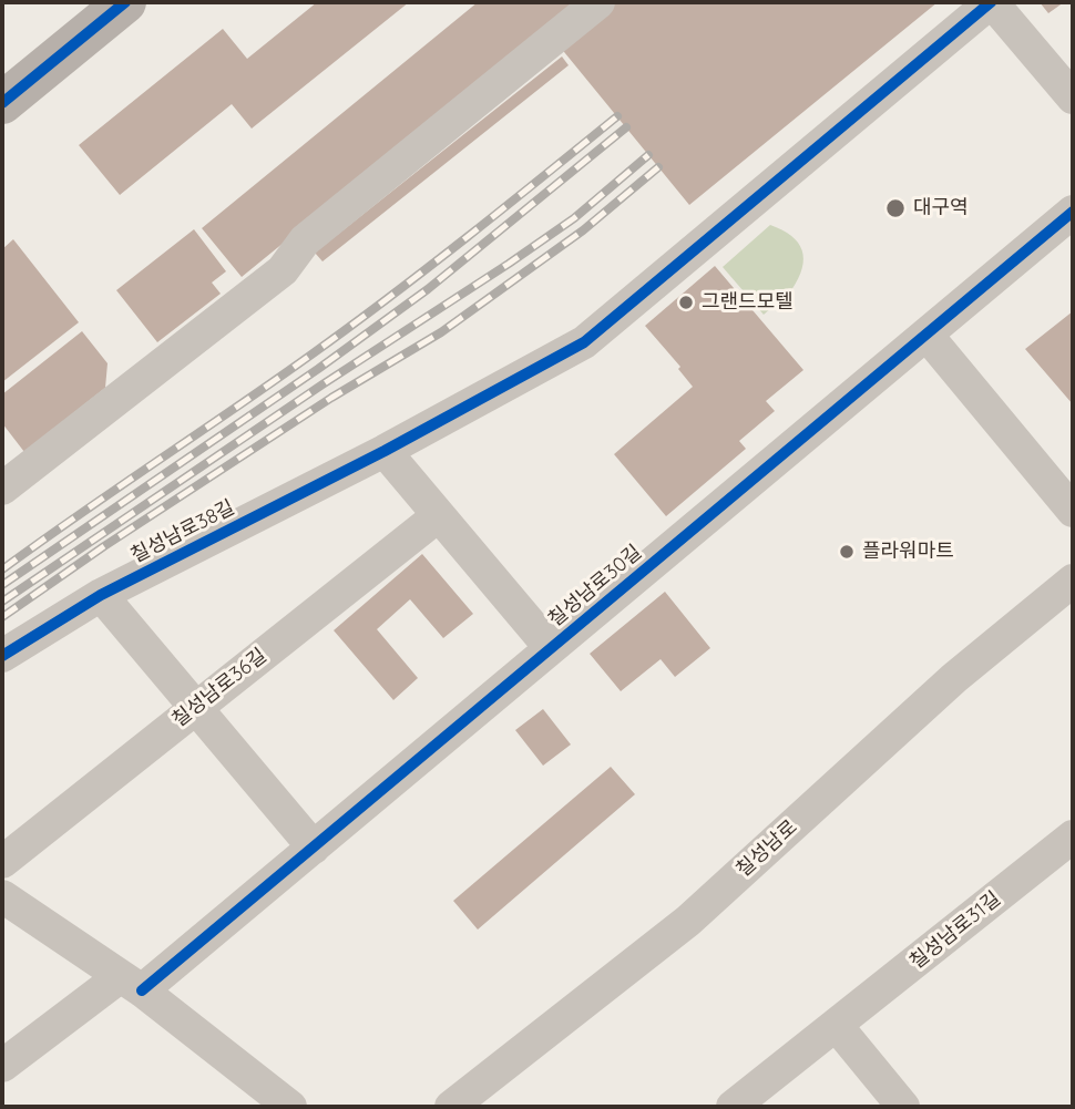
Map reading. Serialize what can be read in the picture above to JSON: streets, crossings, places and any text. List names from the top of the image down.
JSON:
{
  "streets": {
    "street": [
      "칠성남로38길",
      "칠성남로30길",
      "칠성남로36길",
      "칠성남로",
      "칠성남로31길"
    ]
  },
  "places": ["대구역", "그랜드모텔", "플라워마트"]
}
